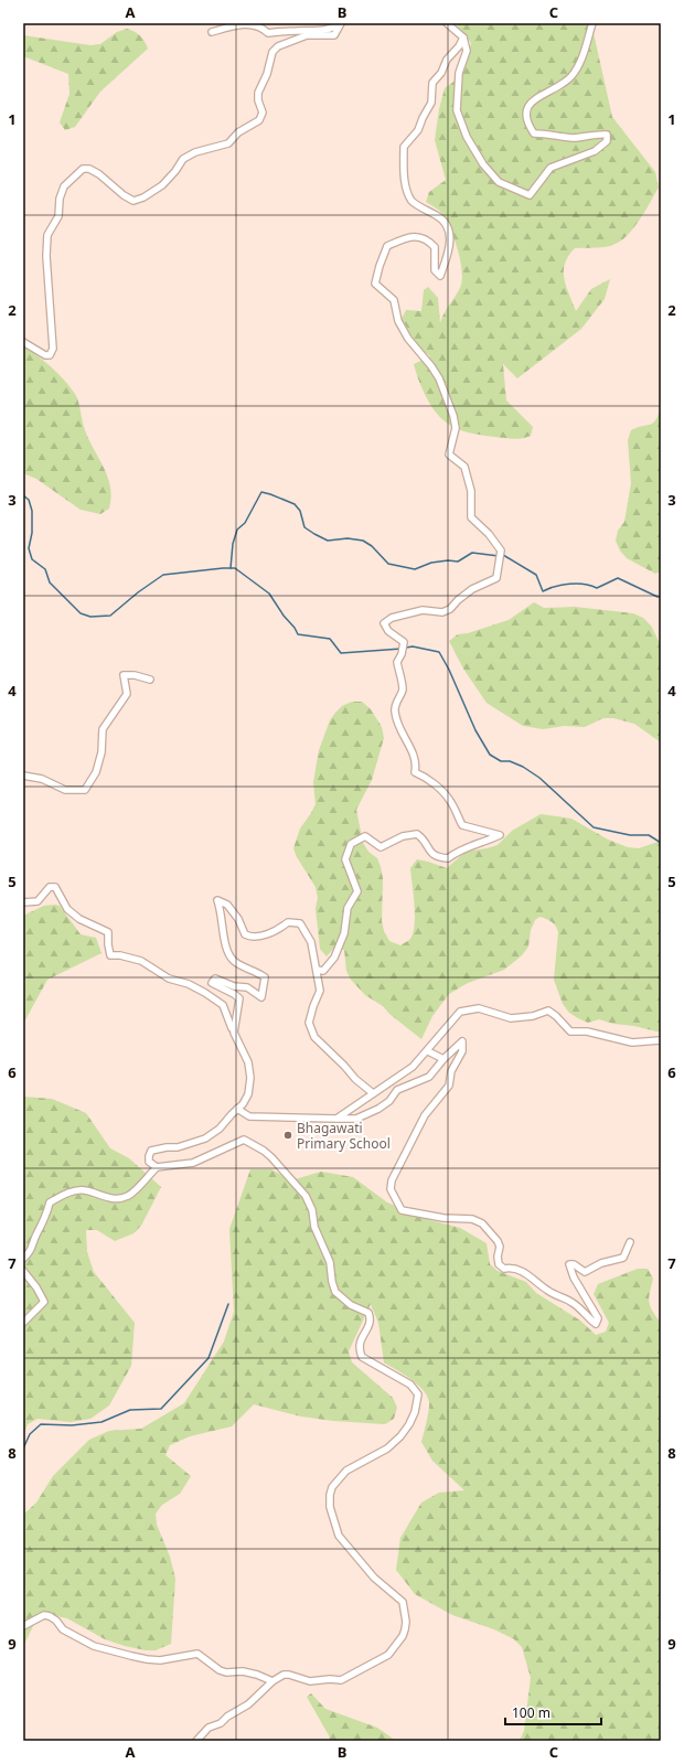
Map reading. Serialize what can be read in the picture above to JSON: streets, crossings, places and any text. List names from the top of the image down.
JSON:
{
  "places": ["Bhagawati Primary School"],
  "scale_bar": "100 m",
  "grid": {
    "columns": ["A", "B", "C"],
    "rows": [
      "1",
      "2",
      "3",
      "4",
      "5",
      "6",
      "7",
      "8",
      "9"
    ]
  }
}
